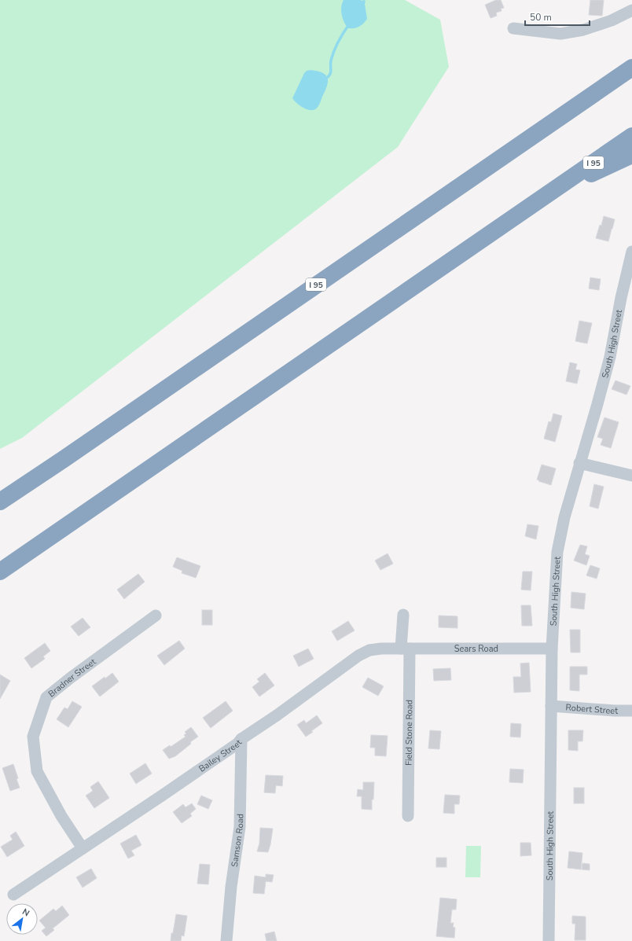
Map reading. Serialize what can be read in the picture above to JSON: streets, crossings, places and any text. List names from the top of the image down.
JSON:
{
  "streets": {
    "highway": ["I 95"],
    "street": [
      "South High Street",
      "Sears Road",
      "Bradner Street",
      "Robert Street",
      "Field Stone Road",
      "Bailey Street",
      "Samson Road"
    ]
  },
  "crossings": [
    ["South High Street", "Sears Road"],
    ["South High Street", "Robert Street"],
    ["Sears Road", "Field Stone Road"],
    ["Sears Road", "Bailey Street"],
    ["Bradner Street", "Bailey Street"],
    ["Field Stone Road", "Bailey Street"],
    ["Bailey Street", "Samson Road"]
  ],
  "scale_bar": "50 m",
  "north": "top right"
}
